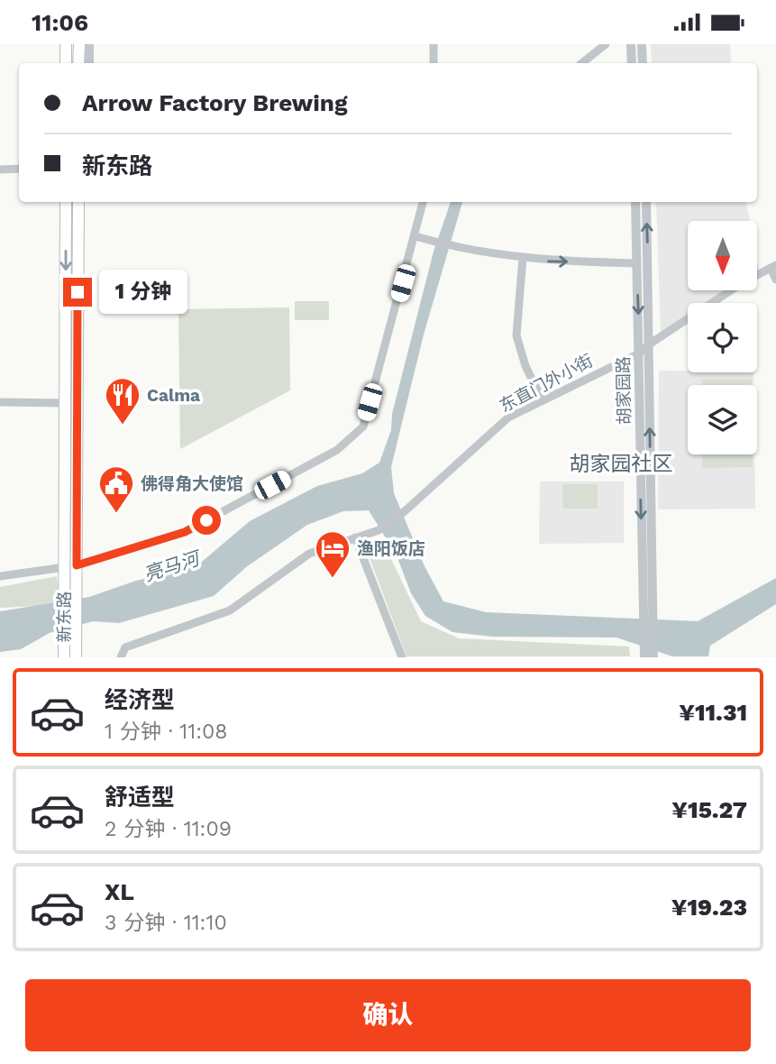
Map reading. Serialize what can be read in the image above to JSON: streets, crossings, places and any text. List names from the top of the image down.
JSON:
{
  "streets": {
    "main road": ["新东路"],
    "street": ["东直门外小街", "胡家园路"]
  },
  "crossings": [
    ["东直门外小街", "胡家园路"]
  ],
  "districts": ["胡家园社区"],
  "water": ["亮马河"],
  "places": {
    "restaurant": ["Calma"],
    "public building": ["佛得角大使馆"],
    "hotel": ["渔阳饭店"]
  },
  "north": "bottom",
  "page": {
    "status": "11:06",
    "banner": ["Arrow Factory Brewing", "新东路"],
    "bubble": "1 分钟",
    "list": [
      {
        "name": "经济型",
        "note": "1 分钟 · 11:08",
        "value": "¥11.31"
      },
      {
        "name": "舒适型",
        "note": "2 分钟 · 11:09",
        "value": "¥15.27"
      },
      {
        "name": "XL",
        "note": "3 分钟 · 11:10",
        "value": "¥19.23"
      }
    ],
    "buttons": "确认"
  }
}
